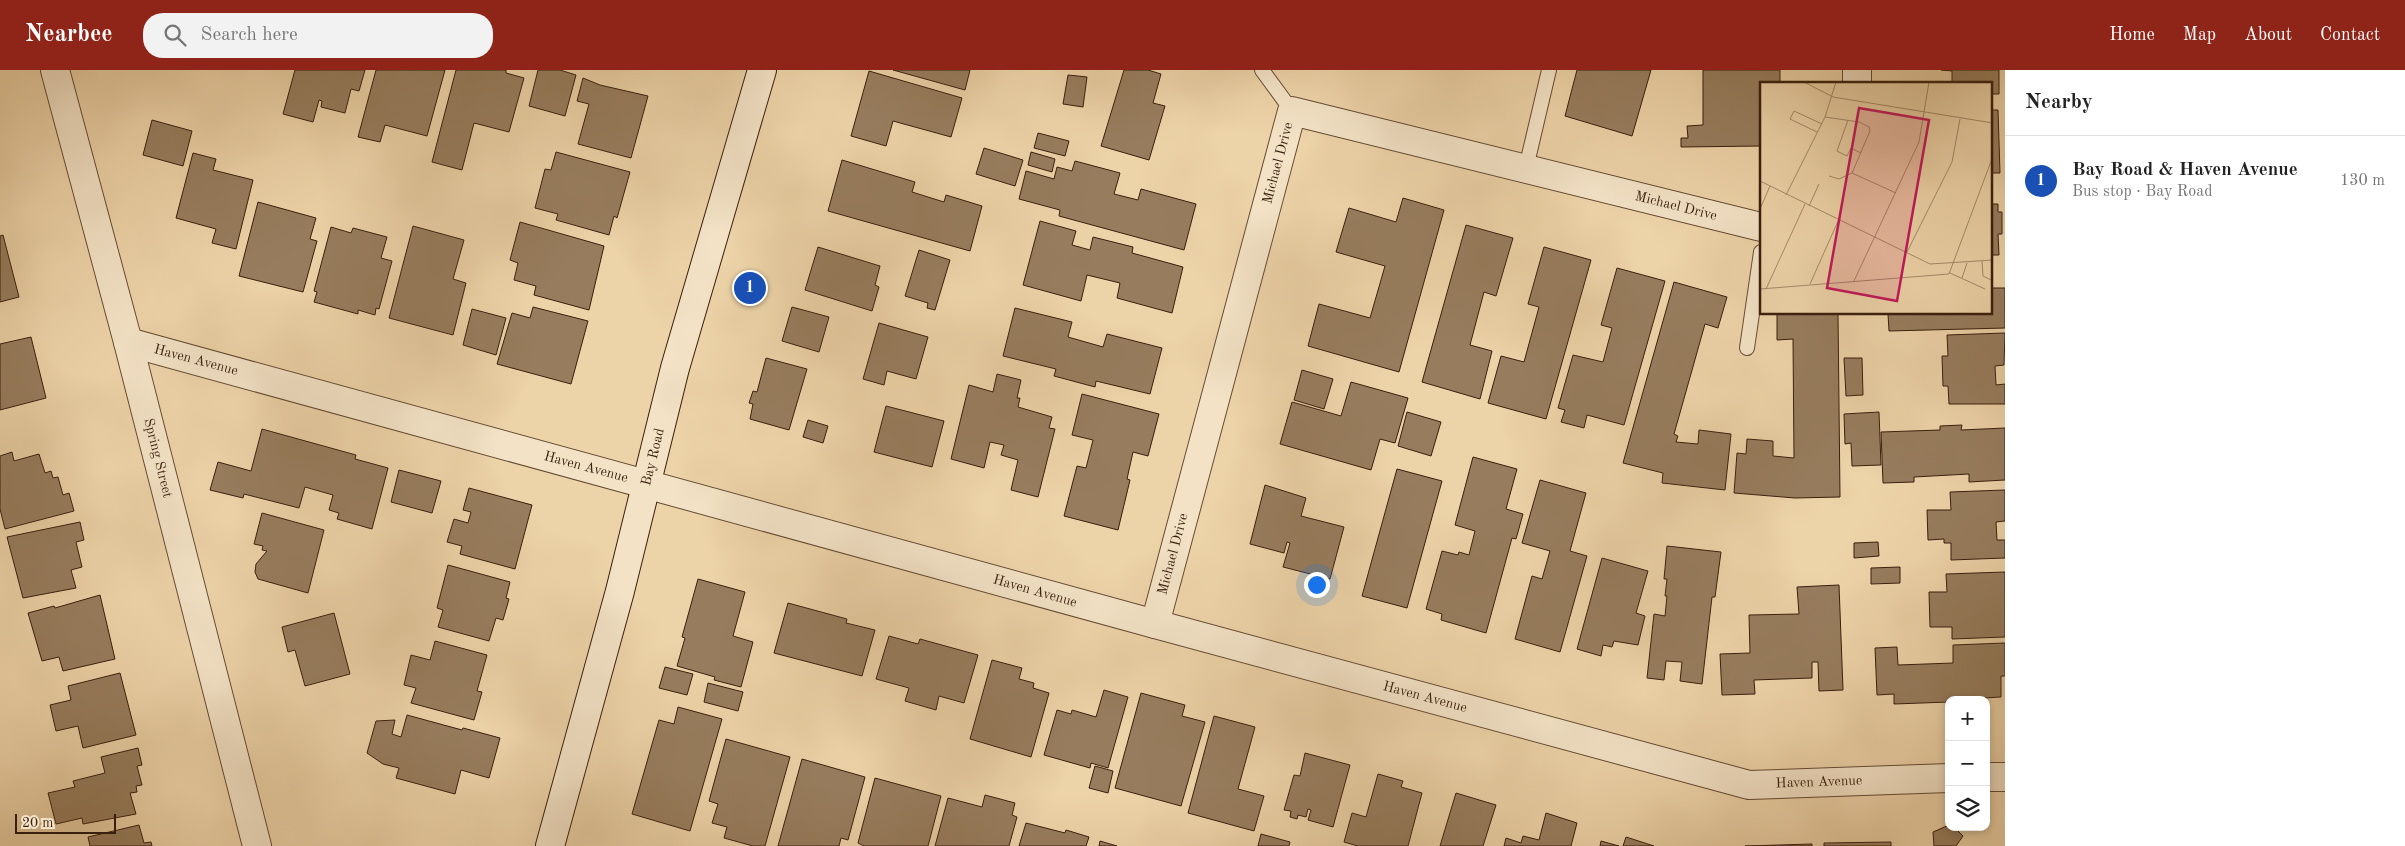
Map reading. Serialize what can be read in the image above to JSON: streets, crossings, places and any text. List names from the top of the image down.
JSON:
{
  "streets": {
    "street": [
      "Michael Drive",
      "Haven Avenue",
      "Bay Road",
      "Spring Street"
    ]
  },
  "crossings": [
    ["Michael Drive", "Haven Avenue"],
    ["Haven Avenue", "Bay Road"],
    ["Haven Avenue", "Spring Street"]
  ],
  "scale_bar": "20 m",
  "page": {
    "header": "Nearbee",
    "search": "Search here",
    "nav": [
      "Home",
      "Map",
      "About",
      "Contact"
    ],
    "heading": "Nearby",
    "list": [
      {
        "mark": "1",
        "name": "Bay Road & Haven Avenue",
        "note": "Bus stop · Bay Road",
        "value": "130 m"
      }
    ],
    "pins": "1",
    "map_buttons": ["+", "−"],
    "scale": "20 m"
  }
}
